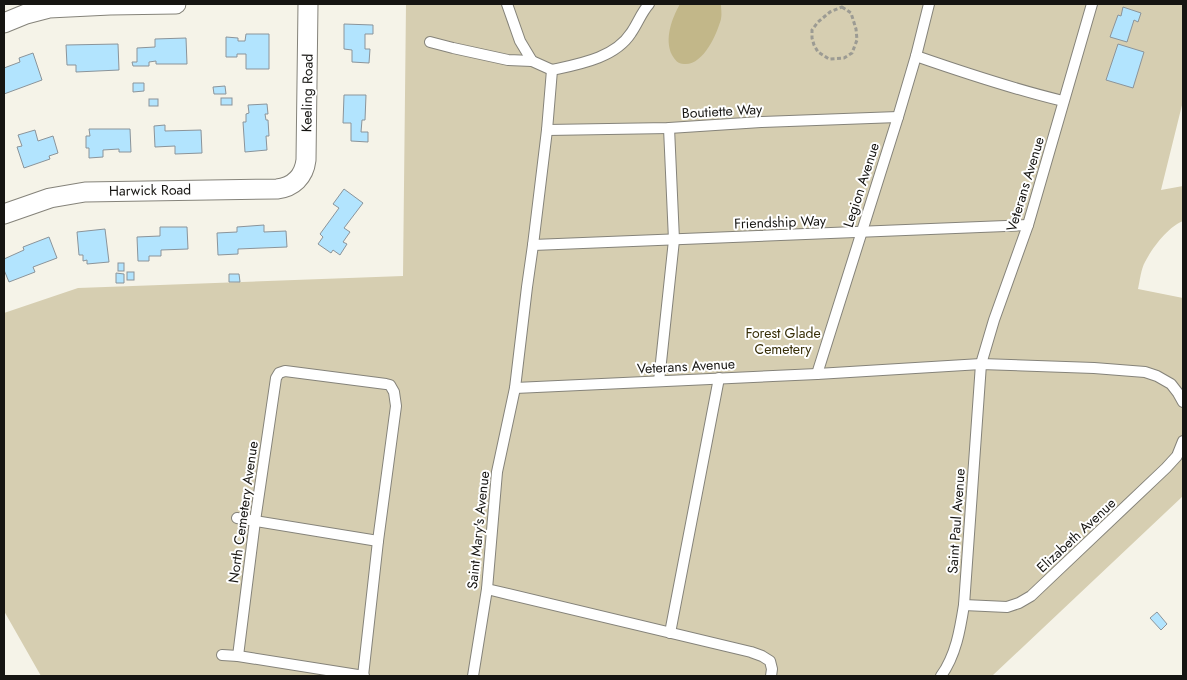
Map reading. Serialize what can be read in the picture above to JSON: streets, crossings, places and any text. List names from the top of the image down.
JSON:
{
  "streets": {
    "street": ["Keeling Road", "Harwick Road"],
    "lane": [
      "Boutiette Way",
      "Veterans Avenue",
      "Legion Avenue",
      "Friendship Way",
      "North Cemetery Avenue",
      "Saint Paul Avenue",
      "Saint Mary's Avenue",
      "Elizabeth Avenue"
    ]
  },
  "crossings": [
    ["Keeling Road", "Harwick Road"],
    ["Boutiette Way", "Legion Avenue"],
    ["Veterans Avenue", "Legion Avenue"],
    ["Veterans Avenue", "Friendship Way"],
    ["Veterans Avenue", "Saint Paul Avenue"],
    ["Veterans Avenue", "Saint Mary's Avenue"],
    ["Legion Avenue", "Friendship Way"],
    ["Saint Paul Avenue", "Elizabeth Avenue"]
  ],
  "parks": ["Forest Glade Cemetery"]
}
